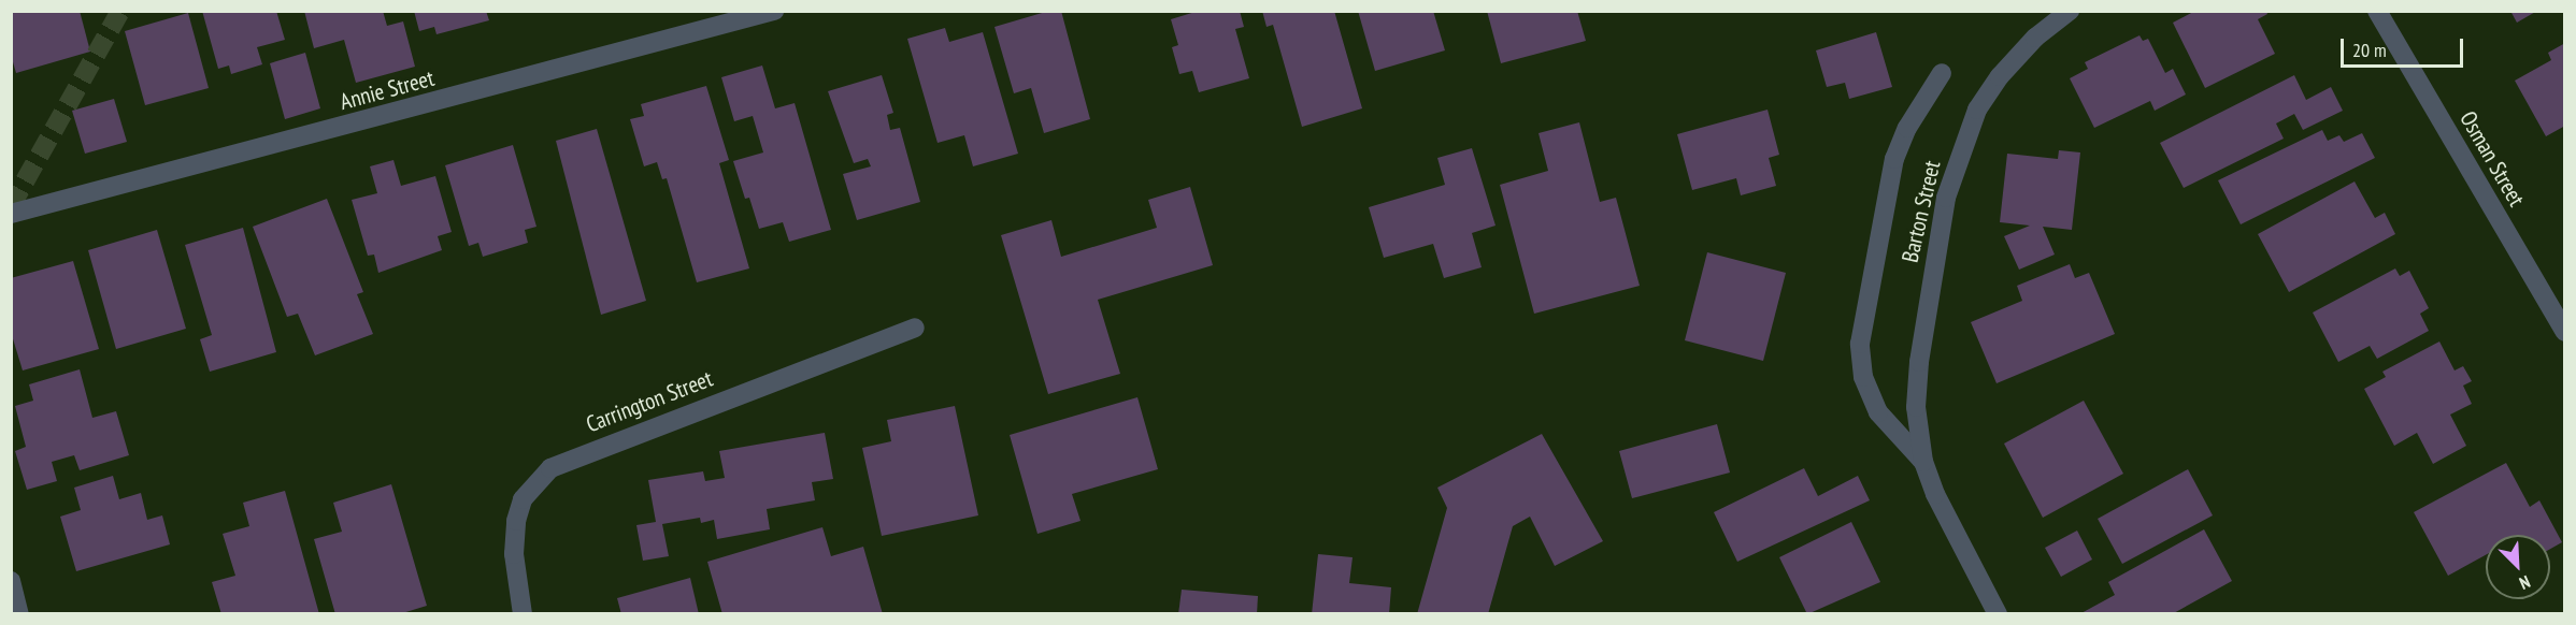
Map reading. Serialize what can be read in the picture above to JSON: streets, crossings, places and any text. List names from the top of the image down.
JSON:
{
  "streets": {
    "street": [
      "Annie Street",
      "Osman Street",
      "Barton Street",
      "Carrington Street"
    ]
  },
  "scale_bar": "20 m",
  "north": "bottom right"
}
